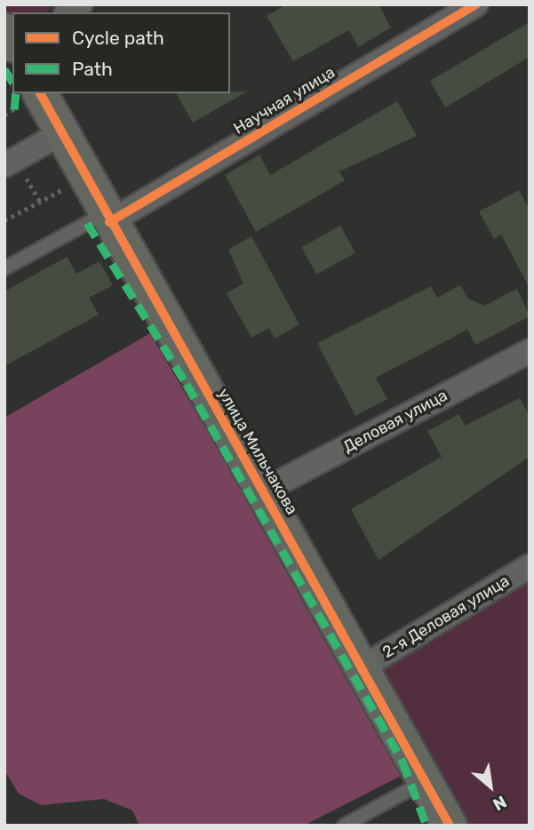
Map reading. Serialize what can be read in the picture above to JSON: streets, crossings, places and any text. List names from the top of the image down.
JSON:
{
  "streets": {
    "street": [
      "Научная улица",
      "Деловая улица",
      "улица Мильчакова",
      "2-я Деловая улица"
    ]
  },
  "crossings": [
    ["Научная улица", "улица Мильчакова"],
    ["Деловая улица", "улица Мильчакова"],
    ["улица Мильчакова", "2-я Деловая улица"]
  ],
  "legend": ["Cycle path", "Path"],
  "north": "bottom right"
}
